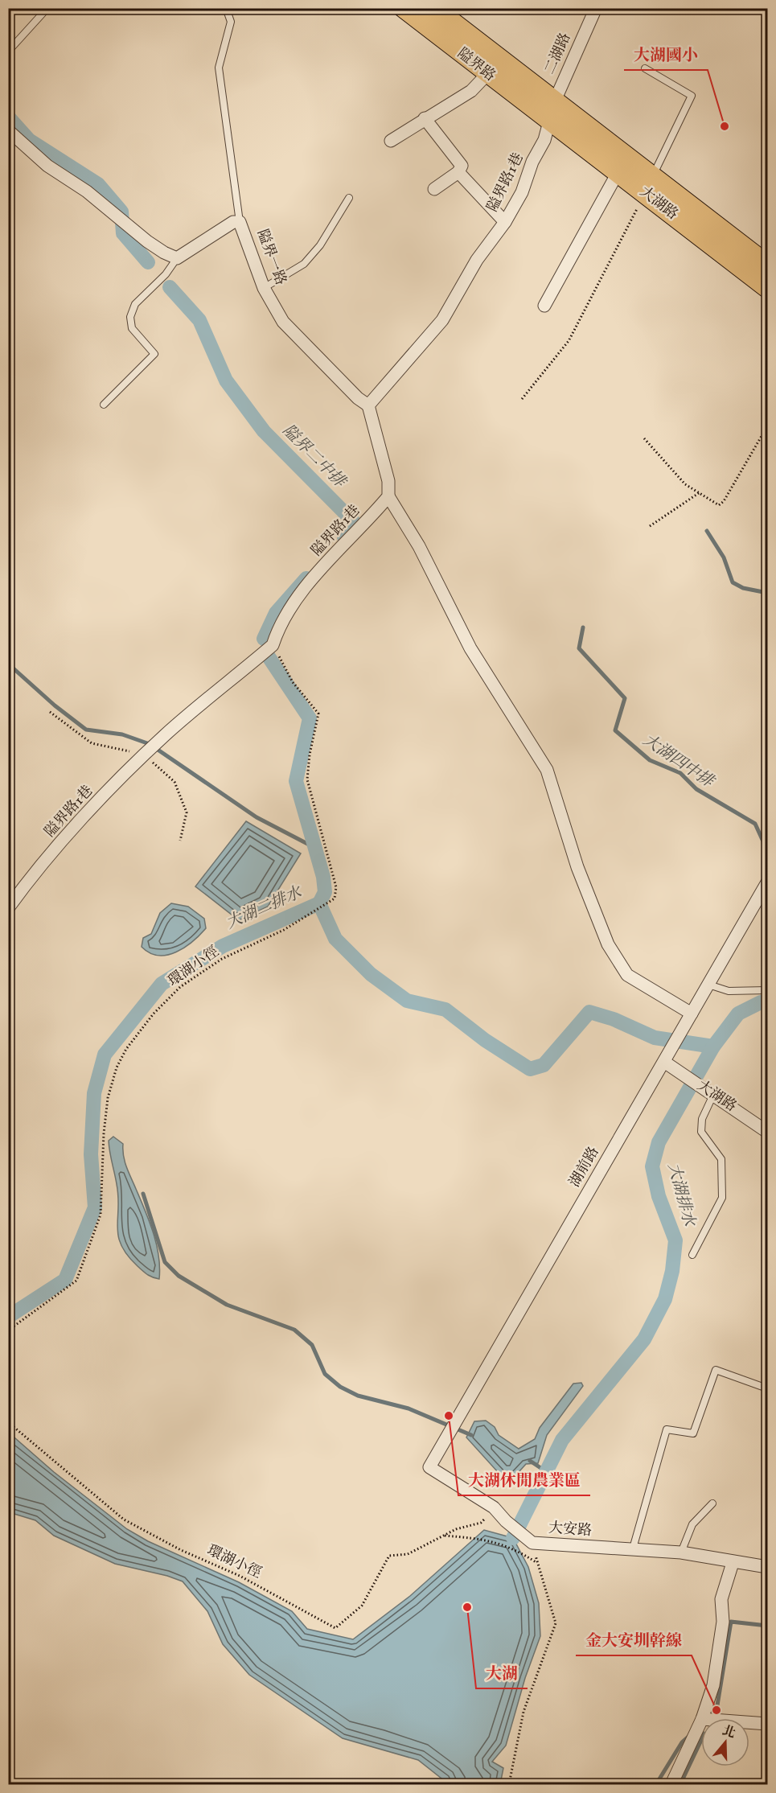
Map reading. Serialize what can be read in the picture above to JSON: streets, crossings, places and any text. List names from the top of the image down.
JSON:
{
  "streets": {
    "main road": ["隘界路", "大湖路"],
    "street": [
      "二湖路",
      "隘界路1巷",
      "隘界一路",
      "湖前路",
      "大安路"
    ],
    "path": ["環湖小徑"]
  },
  "crossings": [
    ["二湖路", "隘界路"],
    ["二湖路", "隘界路1巷"],
    ["二湖路", "大湖路"],
    ["隘界路", "隘界路1巷"],
    ["隘界路", "大湖路"],
    ["隘界路1巷", "大湖路"],
    ["隘界路1巷", "隘界一路"],
    ["隘界路1巷", "環湖小徑"],
    ["大湖路", "湖前路"],
    ["湖前路", "大安路"]
  ],
  "water": [
    "隘界二中排",
    "大湖四中排",
    "大湖二排水",
    "大湖排水"
  ],
  "places": [
    "大湖國小",
    "大湖休閒農業區",
    "大湖",
    "金大安圳幹線"
  ],
  "north": "top"
}
